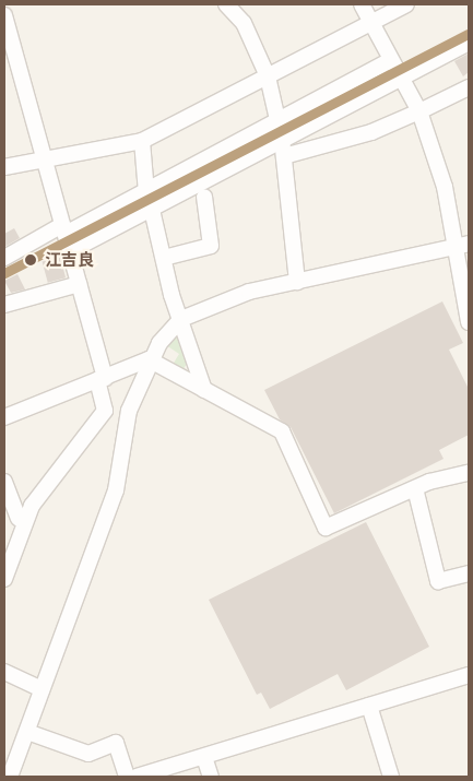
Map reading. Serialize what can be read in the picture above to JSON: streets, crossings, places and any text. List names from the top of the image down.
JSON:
{
  "places": ["江吉良"]
}
